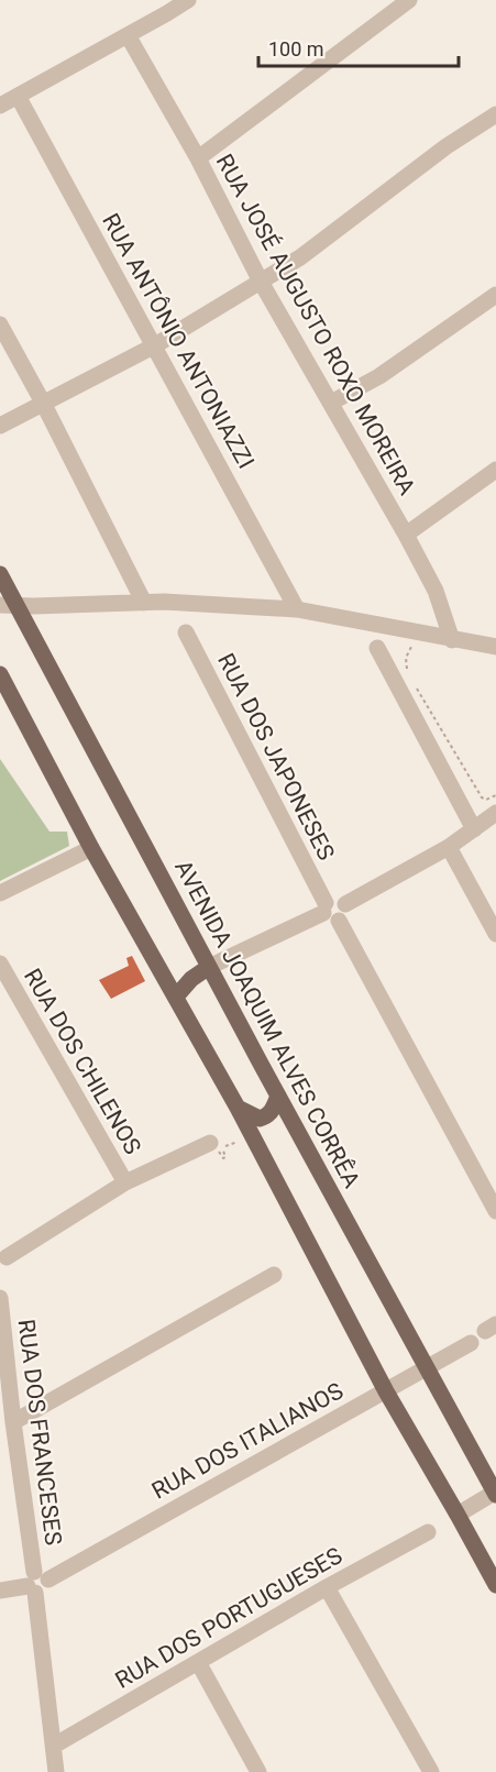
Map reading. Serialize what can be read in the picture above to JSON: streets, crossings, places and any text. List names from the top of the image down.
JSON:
{
  "streets": {
    "main road": ["AVENIDA JOAQUIM ALVES CORRÊA"],
    "street": [
      "RUA JOSÉ AUGUSTO ROXO MOREIRA",
      "RUA ANTÔNIO ANTONIAZZI",
      "RUA DOS JAPONESES",
      "RUA DOS CHILENOS",
      "RUA DOS FRANCESES",
      "RUA DOS ITALIANOS",
      "RUA DOS PORTUGUESES"
    ]
  },
  "crossings": [
    ["AVENIDA JOAQUIM ALVES CORRÊA", "RUA DOS ITALIANOS"],
    ["RUA DOS FRANCESES", "RUA DOS ITALIANOS"],
    ["RUA DOS FRANCESES", "RUA DOS PORTUGUESES"]
  ],
  "scale_bar": "100 m"
}
